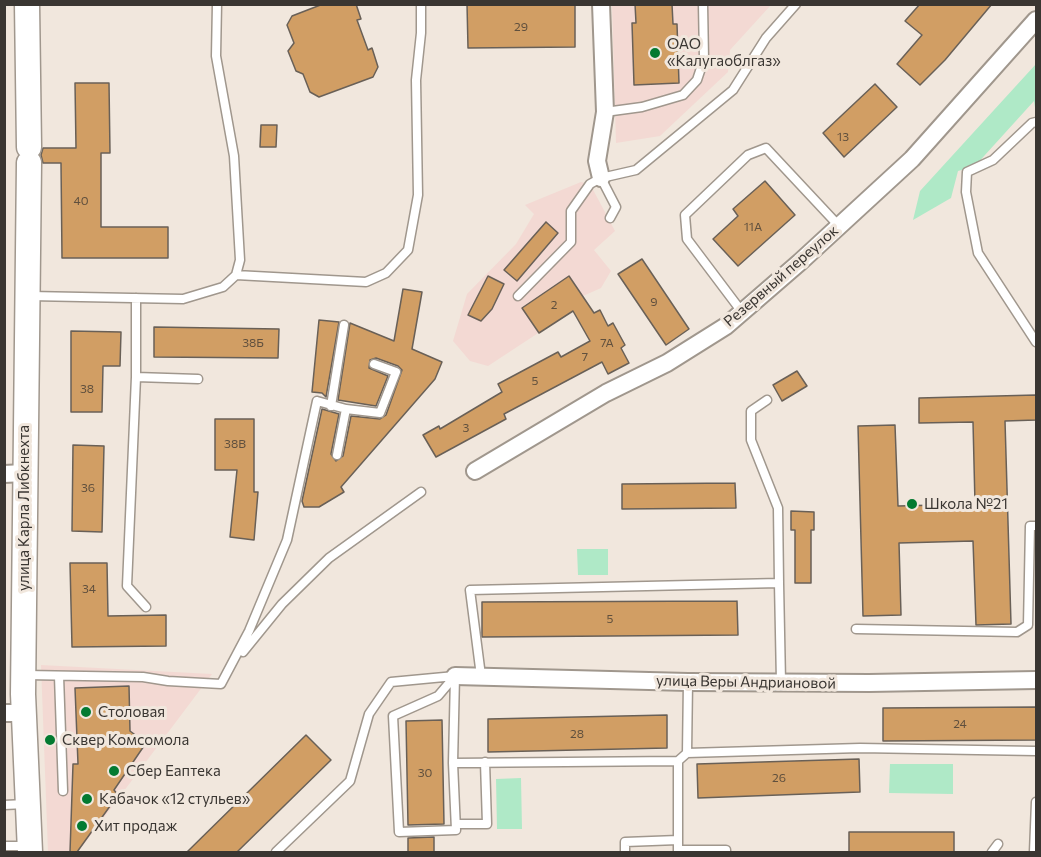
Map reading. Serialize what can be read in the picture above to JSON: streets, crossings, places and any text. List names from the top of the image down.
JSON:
{
  "streets": {
    "main road": ["улица Карла Либкнехта"],
    "street": ["Резервный переулок", "улица Веры Андриановой"]
  },
  "places": [
    "ОАО «Калугаоблгаз»",
    "Школа №21",
    "Столовая",
    "Сквер Комсомола",
    "Сбер Еаптека",
    "Кабачок «12 стульев»",
    "Хит продаж"
  ],
  "house_numbers": [
    "29",
    "13",
    "40",
    "11А",
    "9",
    "2",
    "38Б",
    "7А",
    "7",
    "5",
    "38",
    "3",
    "38В",
    "36",
    "34",
    "5",
    "24",
    "28",
    "30",
    "26"
  ]
}
